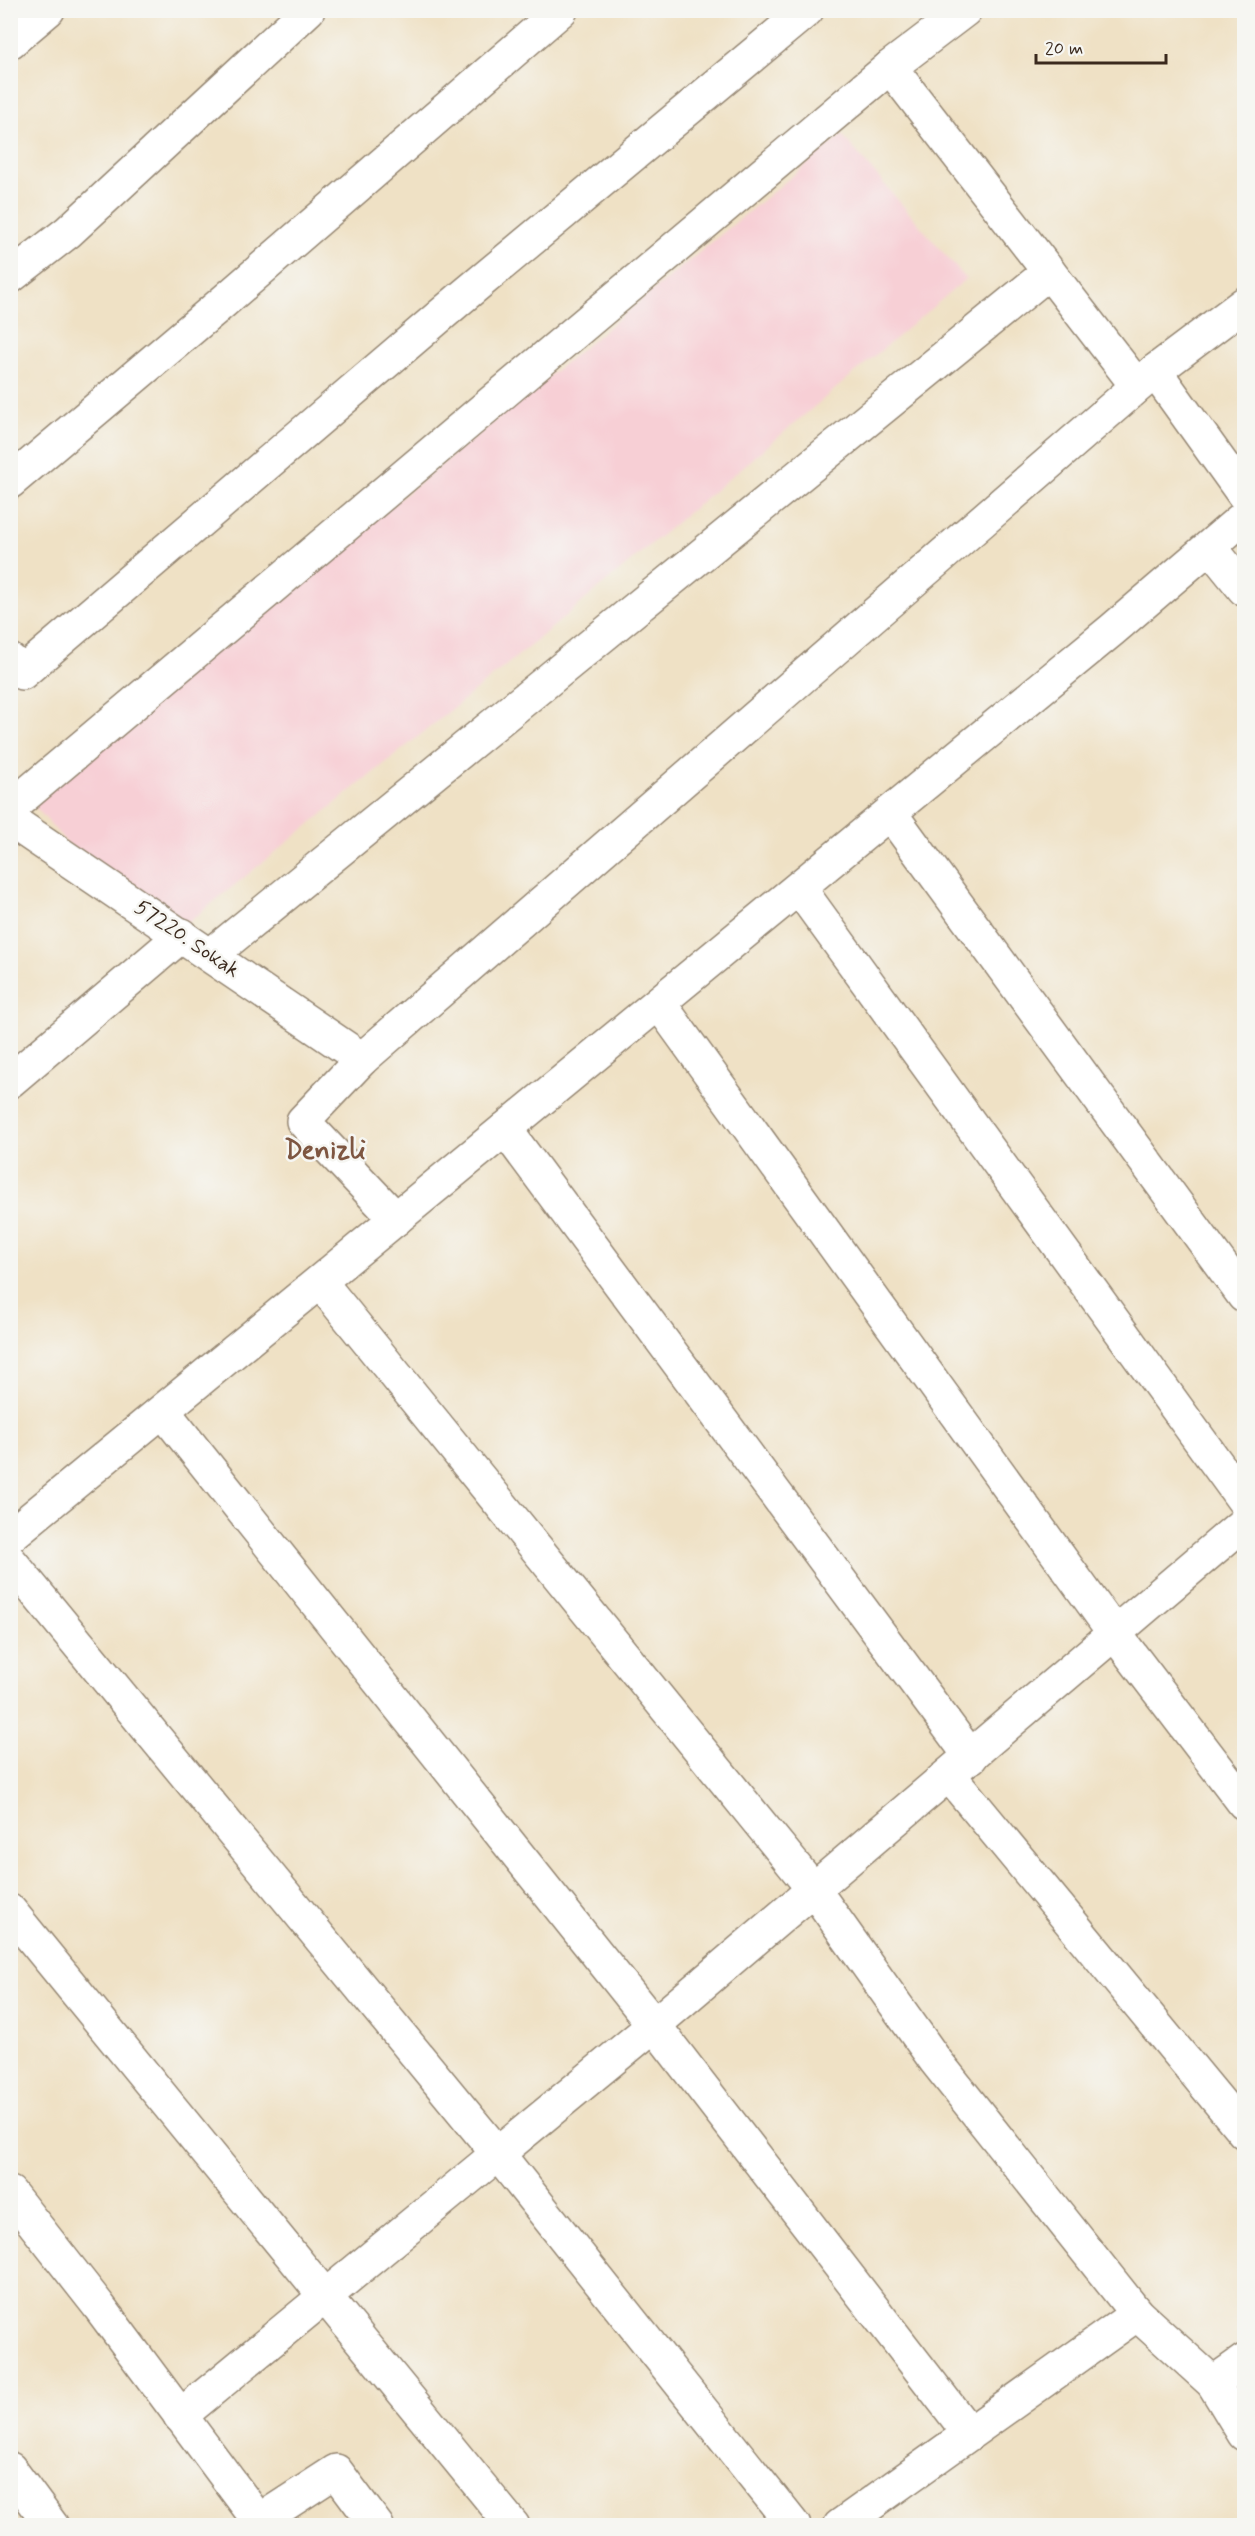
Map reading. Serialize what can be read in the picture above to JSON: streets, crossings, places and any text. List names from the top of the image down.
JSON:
{
  "streets": {
    "street": ["57220. Sokak"]
  },
  "districts": ["Denizli"],
  "scale_bar": "20 m"
}
